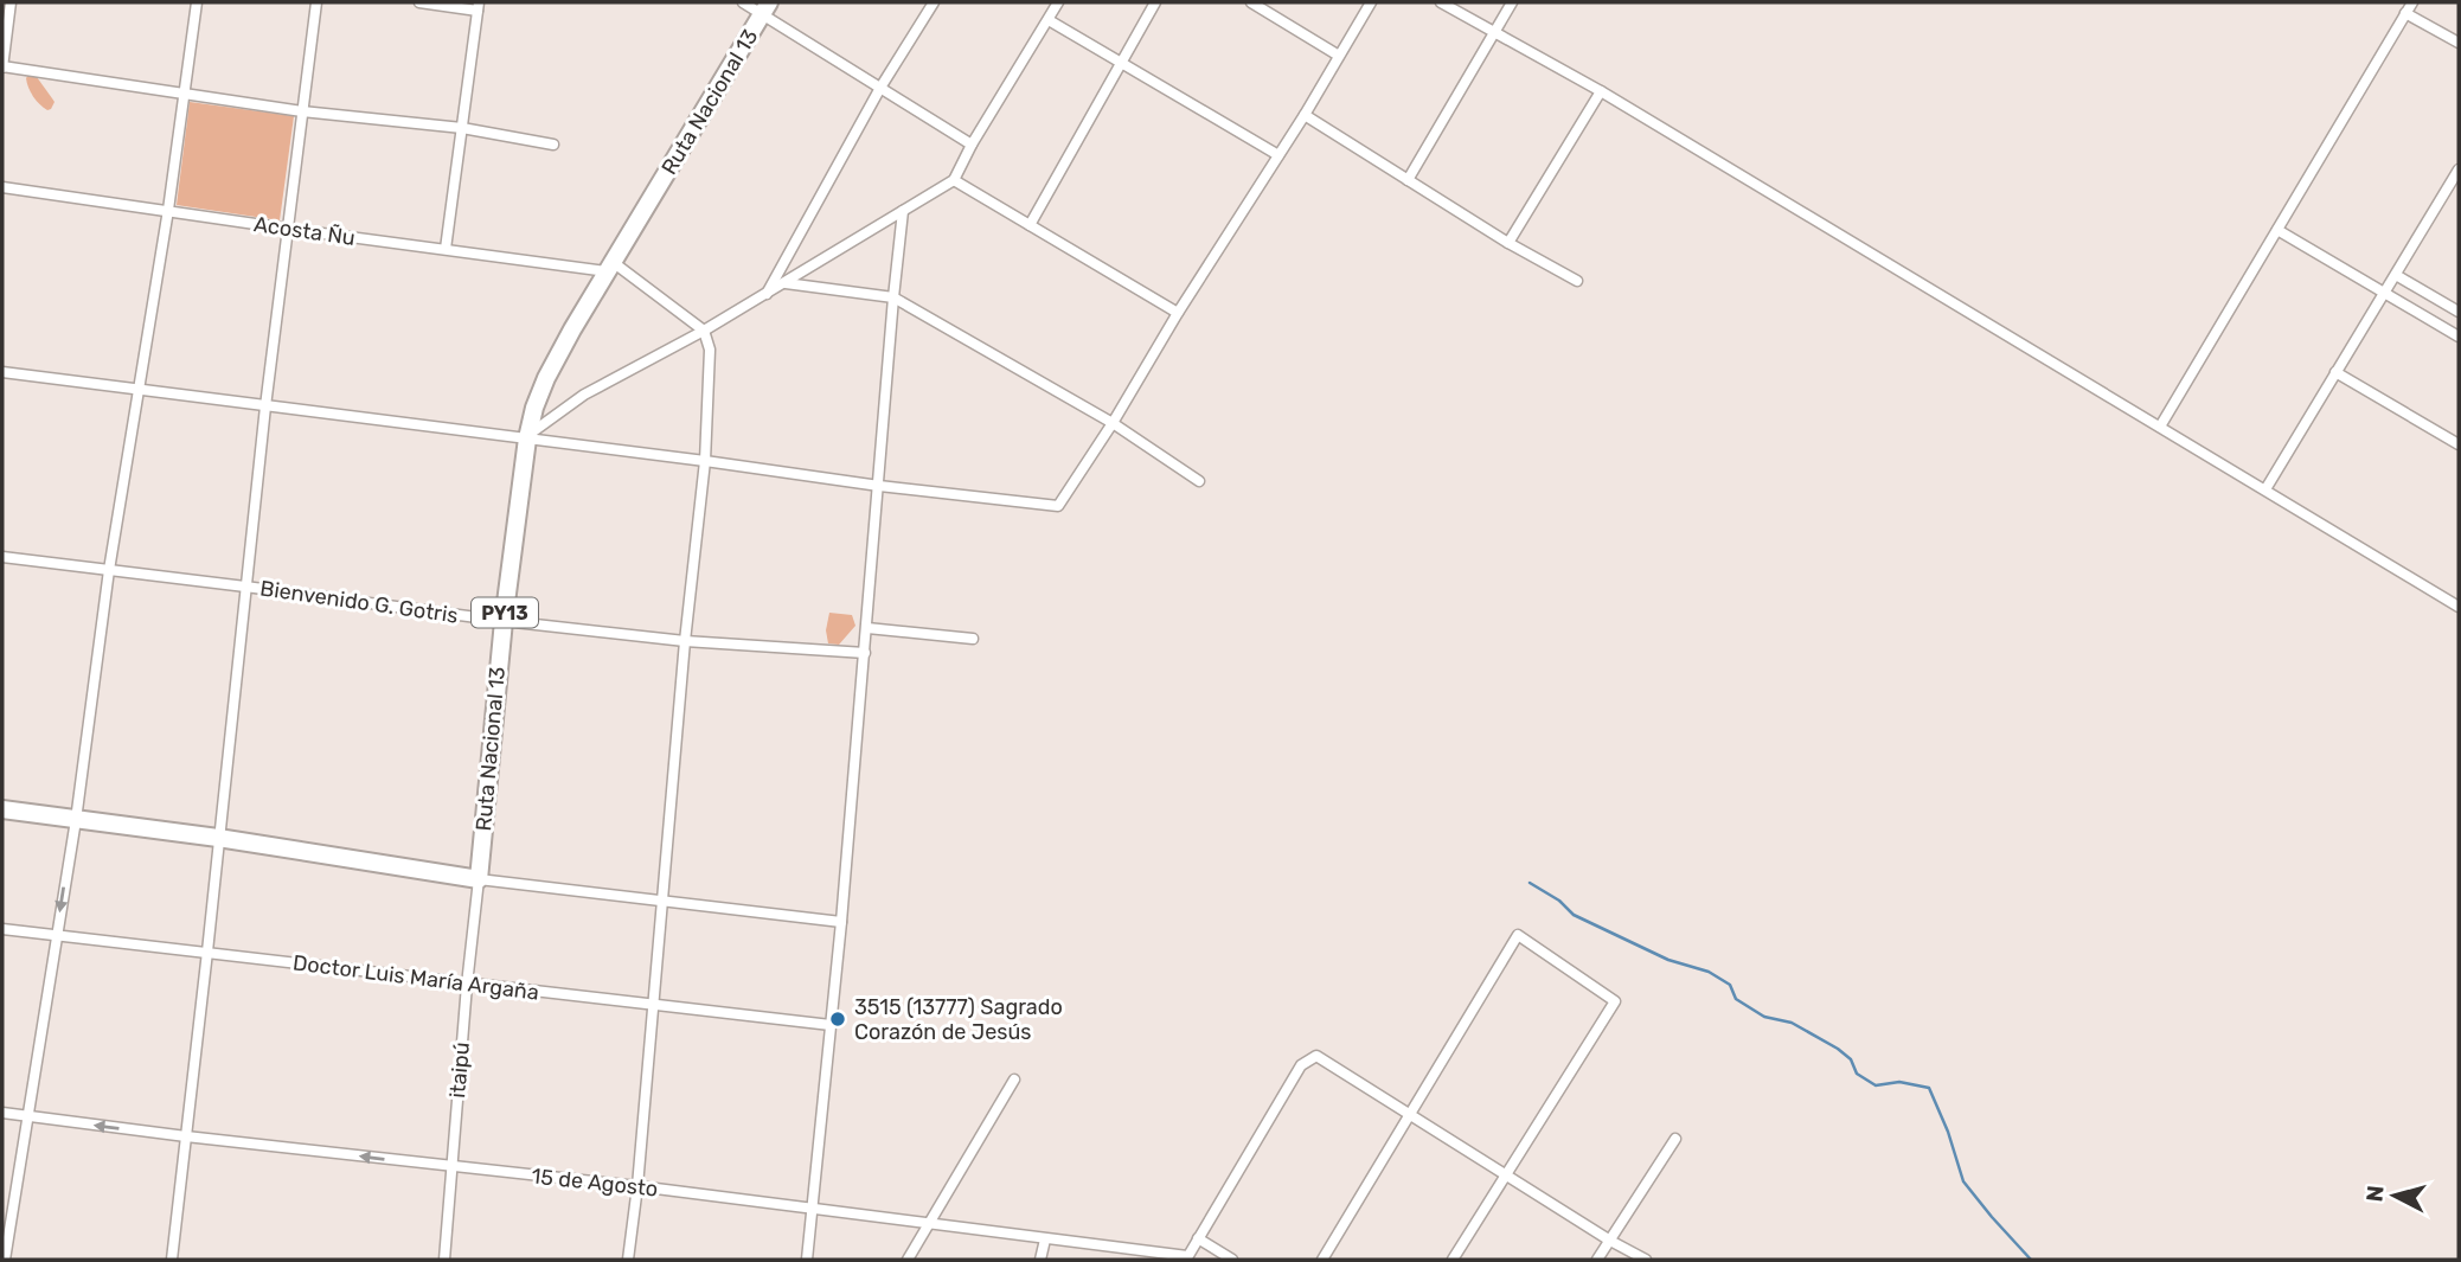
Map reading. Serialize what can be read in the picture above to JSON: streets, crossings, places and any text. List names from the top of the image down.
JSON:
{
  "streets": {
    "highway": ["Ruta Nacional 13", "PY13"],
    "street": [
      "Acosta Ñu",
      "Bienvenido G. Gotris",
      "Doctor Luis María Argaña",
      "itaipú",
      "15 de Agosto"
    ]
  },
  "crossings": [
    ["Ruta Nacional 13", "Acosta Ñu"],
    ["Ruta Nacional 13", "Bienvenido G. Gotris"],
    ["Ruta Nacional 13", "itaipú"],
    ["Doctor Luis María Argaña", "itaipú"],
    ["itaipú", "15 de Agosto"]
  ],
  "one_way": ["15 de Agosto"],
  "places": ["3515 (13777) Sagrado Corazón de Jesús"],
  "north": "left"
}
